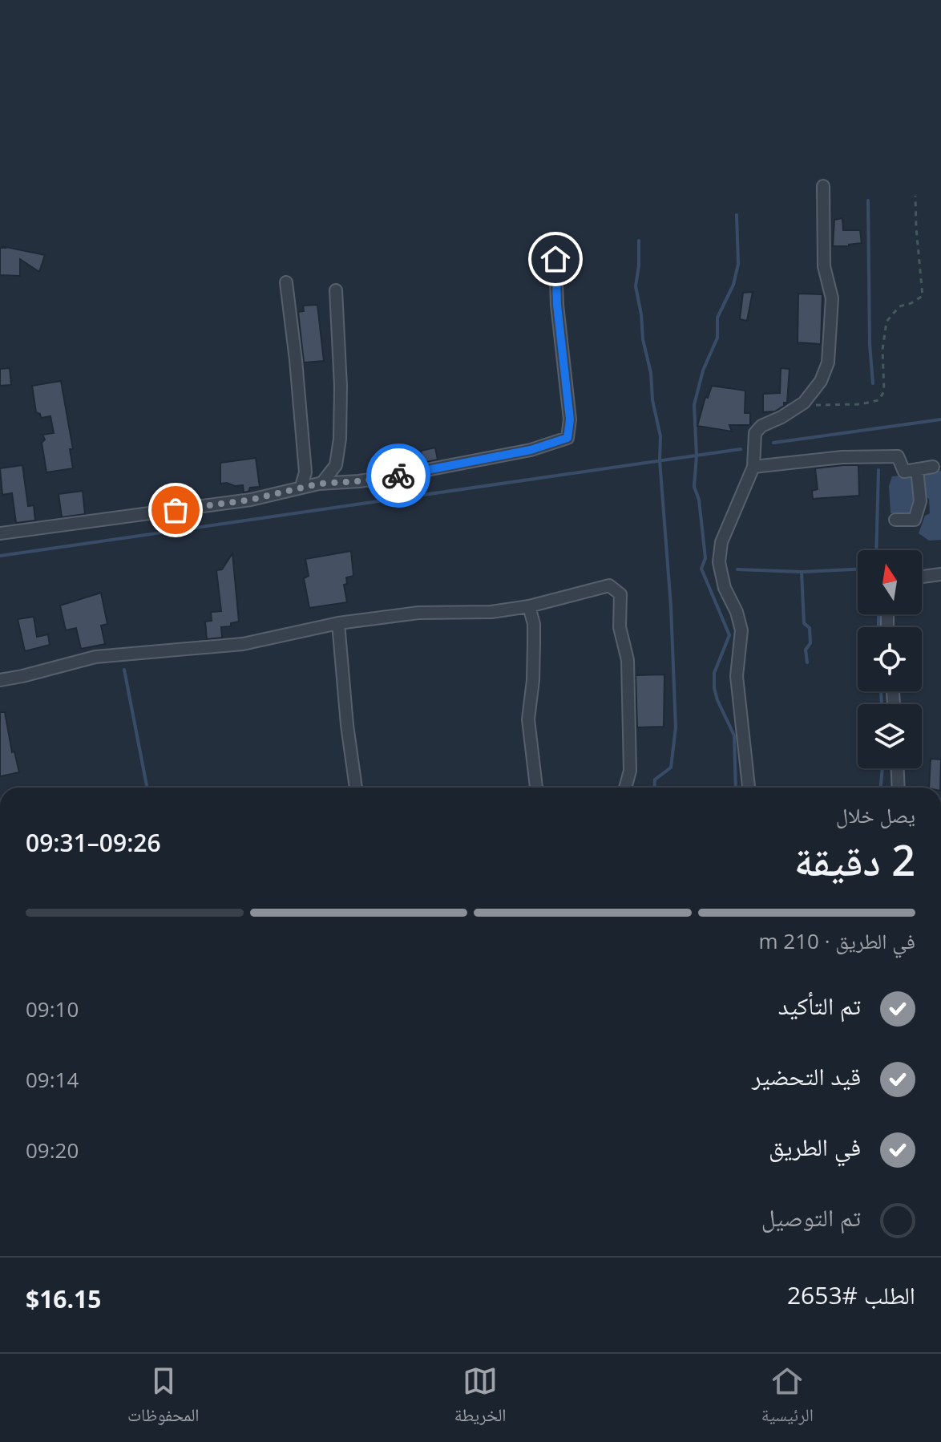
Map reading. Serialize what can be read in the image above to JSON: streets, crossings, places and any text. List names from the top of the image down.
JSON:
{
  "north": "top",
  "page": {
    "heading": ["2 دقيقة", "يصل خلال", "09:26–09:31"],
    "panel": ["الطلب #2653", "$16.15"],
    "bar": "في الطريق · 210 m",
    "list": [
      ["تم التأكيد", "09:10"],
      ["قيد التحضير", "09:14"],
      ["في الطريق", "09:20"],
      "تم التوصيل"
    ],
    "tabs": ["الرئيسية", "الخريطة", "المحفوظات"]
  }
}
